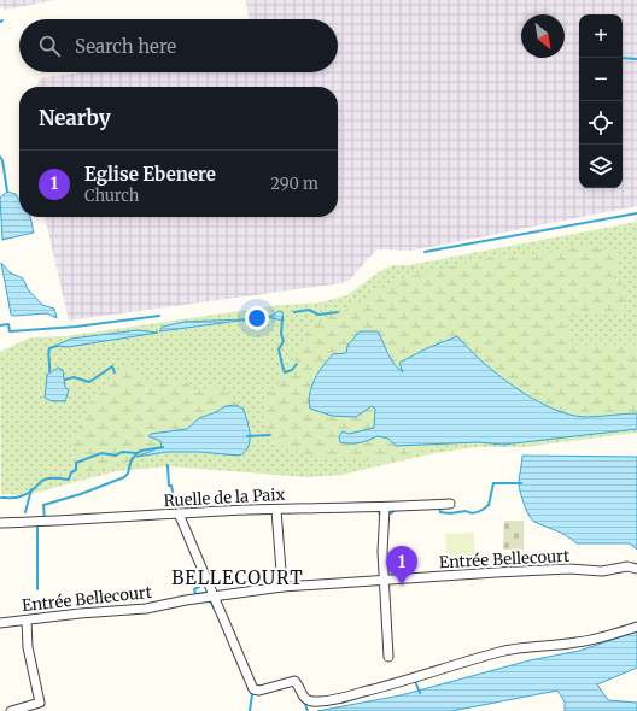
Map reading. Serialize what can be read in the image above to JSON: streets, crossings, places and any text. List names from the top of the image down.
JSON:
{
  "streets": {
    "street": ["Ruelle de la Paix", "Entrée Bellecourt"]
  },
  "districts": ["BELLECOURT"],
  "north": "bottom right",
  "page": {
    "map_buttons": ["+", "−"],
    "search": "Search here",
    "heading": "Nearby",
    "list": [
      {
        "mark": "1",
        "name": "Eglise Ebenere",
        "note": "Church",
        "value": "290 m"
      }
    ],
    "pins": "1"
  }
}
